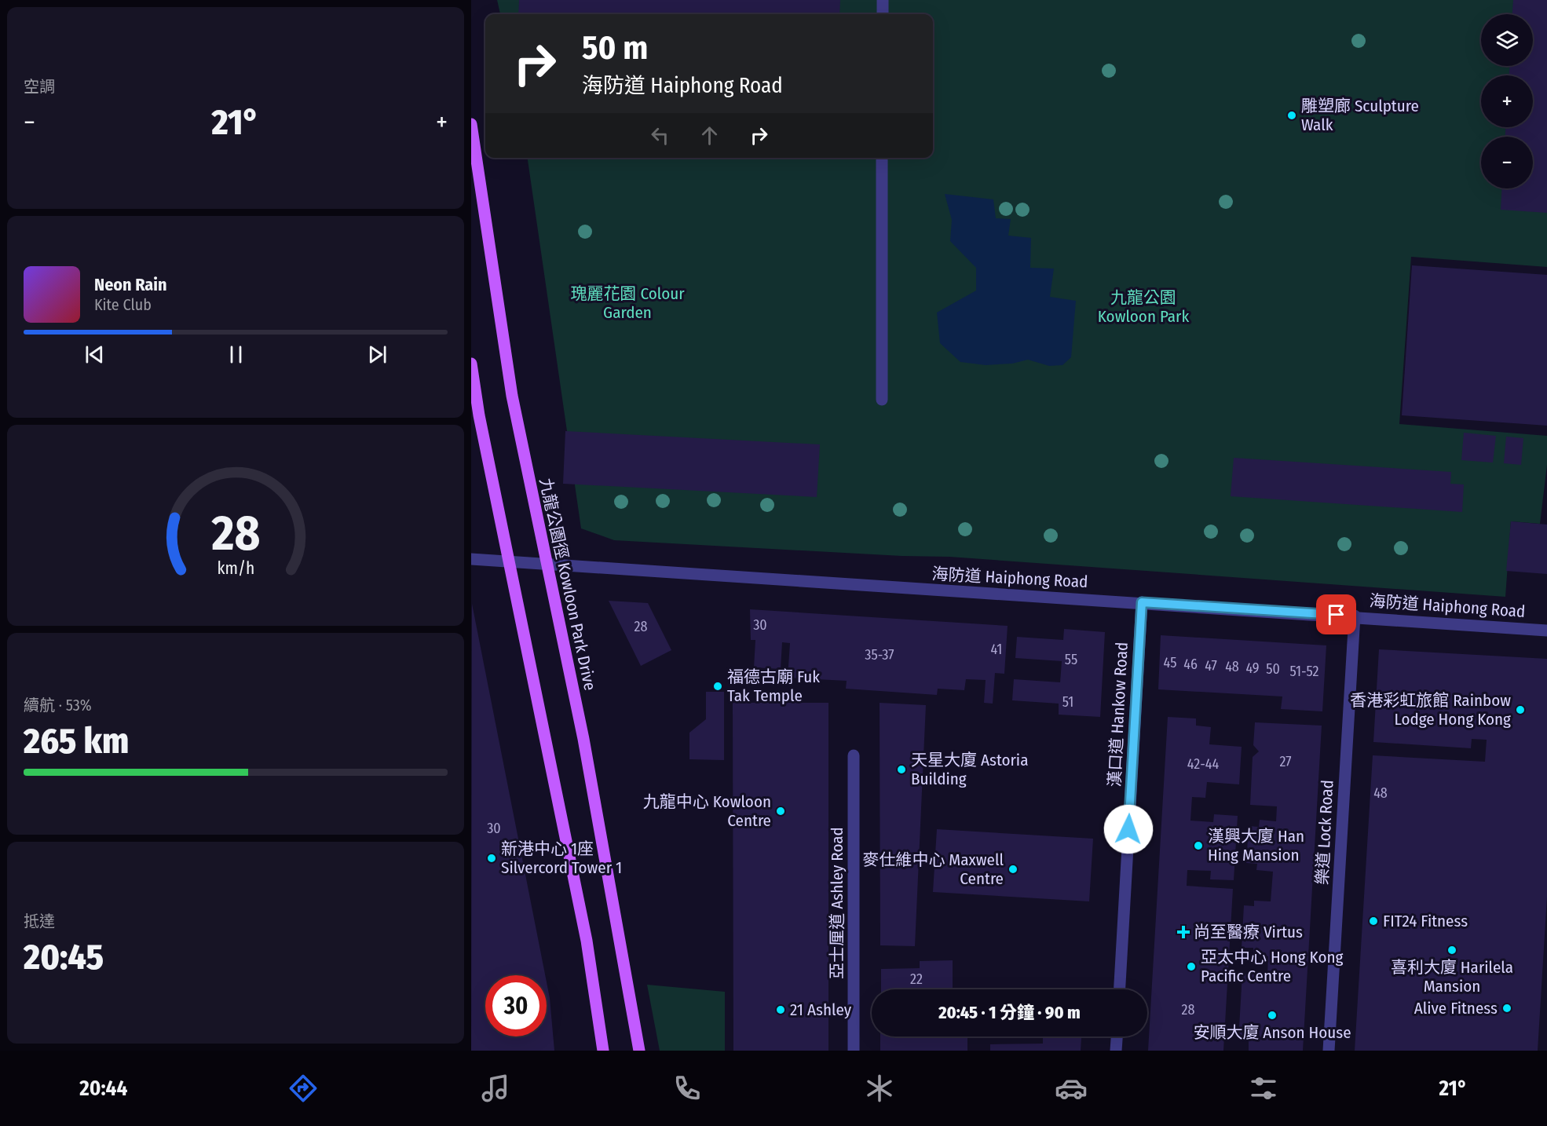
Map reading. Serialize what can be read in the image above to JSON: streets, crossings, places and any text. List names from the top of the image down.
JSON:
{
  "streets": {
    "main road": ["九龍公園徑 Kowloon Park Drive"],
    "street": [
      "海防道 Haiphong Road",
      "漢口道 Hankow Road",
      "樂道 Lock Road",
      "亞士厘道 Ashley Road"
    ]
  },
  "crossings": [
    ["海防道 Haiphong Road", "漢口道 Hankow Road"],
    ["海防道 Haiphong Road", "樂道 Lock Road"]
  ],
  "parks": ["瑰麗花園 Colour Garden", "九龍公園 Kowloon Park"],
  "places": {
    "other": [
      "雕塑廊 Sculpture Walk",
      "福德古廟 Fuk Tak Temple",
      "香港彩虹旅館 Rainbow Lodge Hong Kong",
      "天星大廈 Astoria Building",
      "九龍中心 Kowloon Centre",
      "漢興大廈 Han Hing Mansion",
      "新港中心 1座 Silvercord Tower 1",
      "麥仕維中心 Maxwell Centre",
      "FIT24 Fitness",
      "喜利大廈 Harilela Mansion",
      "亞太中心 Hong Kong Pacific Centre",
      "Alive Fitness",
      "21 Ashley",
      "安順大廈 Anson House"
    ],
    "health": ["尚至醫療 Virtus"]
  },
  "house_numbers": [
    "30",
    "28",
    "41",
    "35-37",
    "55",
    "45",
    "46",
    "47",
    "48",
    "49",
    "50",
    "51-52",
    "51",
    "27",
    "42-44",
    "48",
    "30",
    "22",
    "28"
  ],
  "page": {
    "tile": [
      "空調",
      ["續航 · 53%", "265 km"],
      ["抵達", "20:45"]
    ],
    "map_buttons": ["+", "−"],
    "turn": ["50 m", "海防道 Haiphong Road"],
    "heat": ["−", "21°", "+"],
    "song": ["Neon Rain", "Kite Club"],
    "limit": "30",
    "trip": "20:45 · 1 分鐘 · 90 m",
    "tabs": ["20:44", "21°"],
    "gauge": ["28", "km/h"]
  }
}
